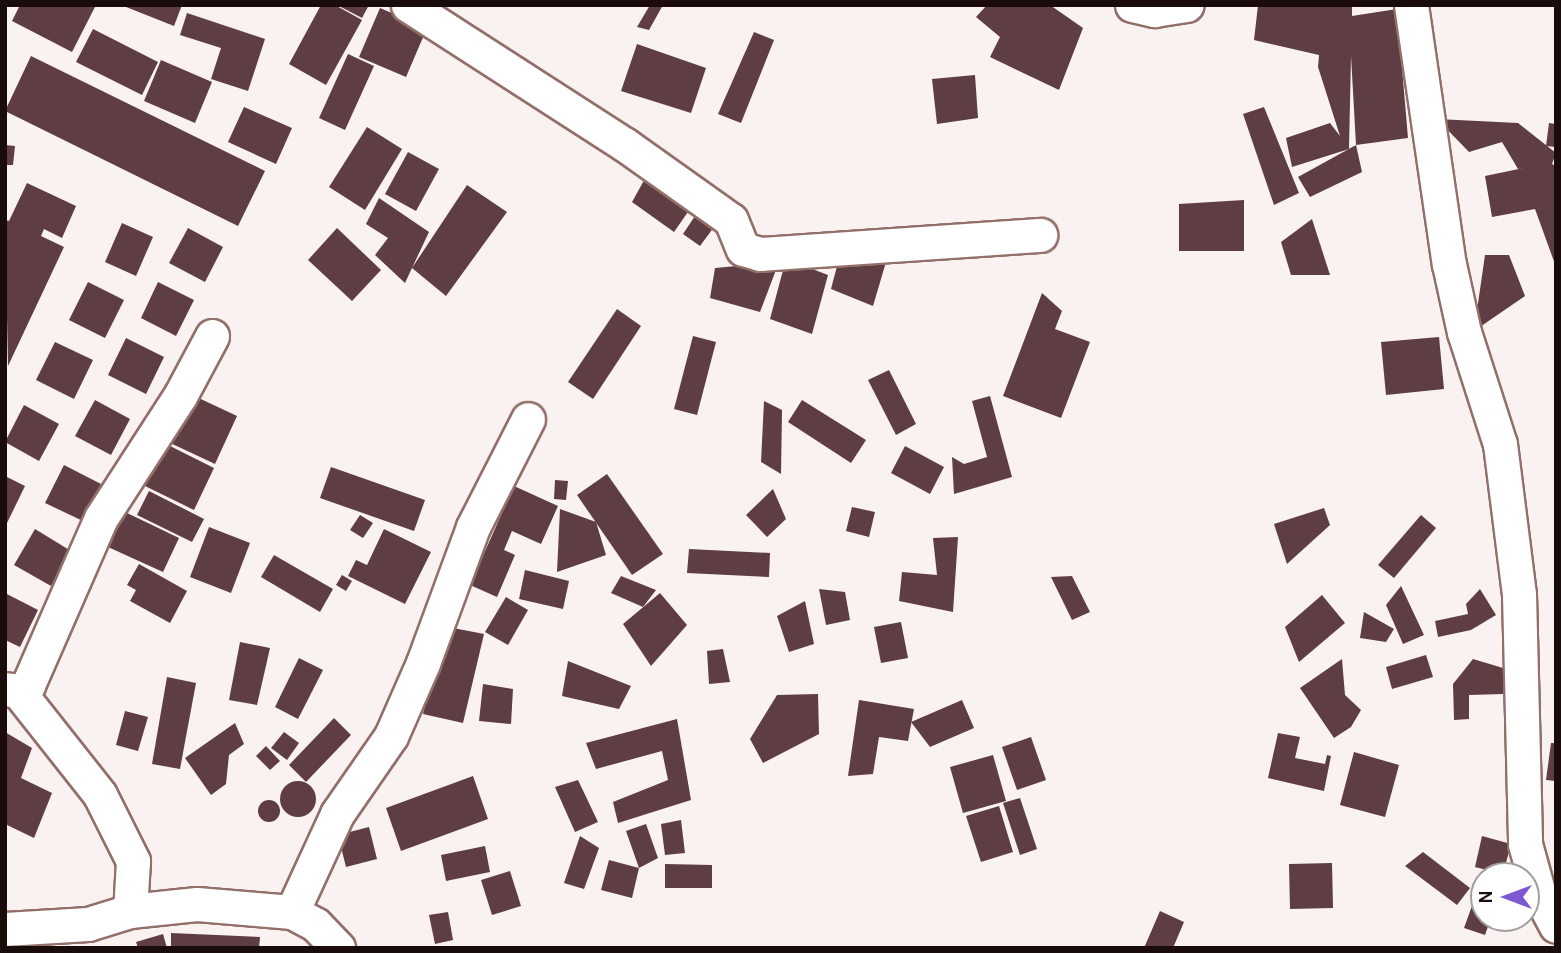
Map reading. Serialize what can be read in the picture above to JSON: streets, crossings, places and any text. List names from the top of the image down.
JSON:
{
  "north": "left"
}
